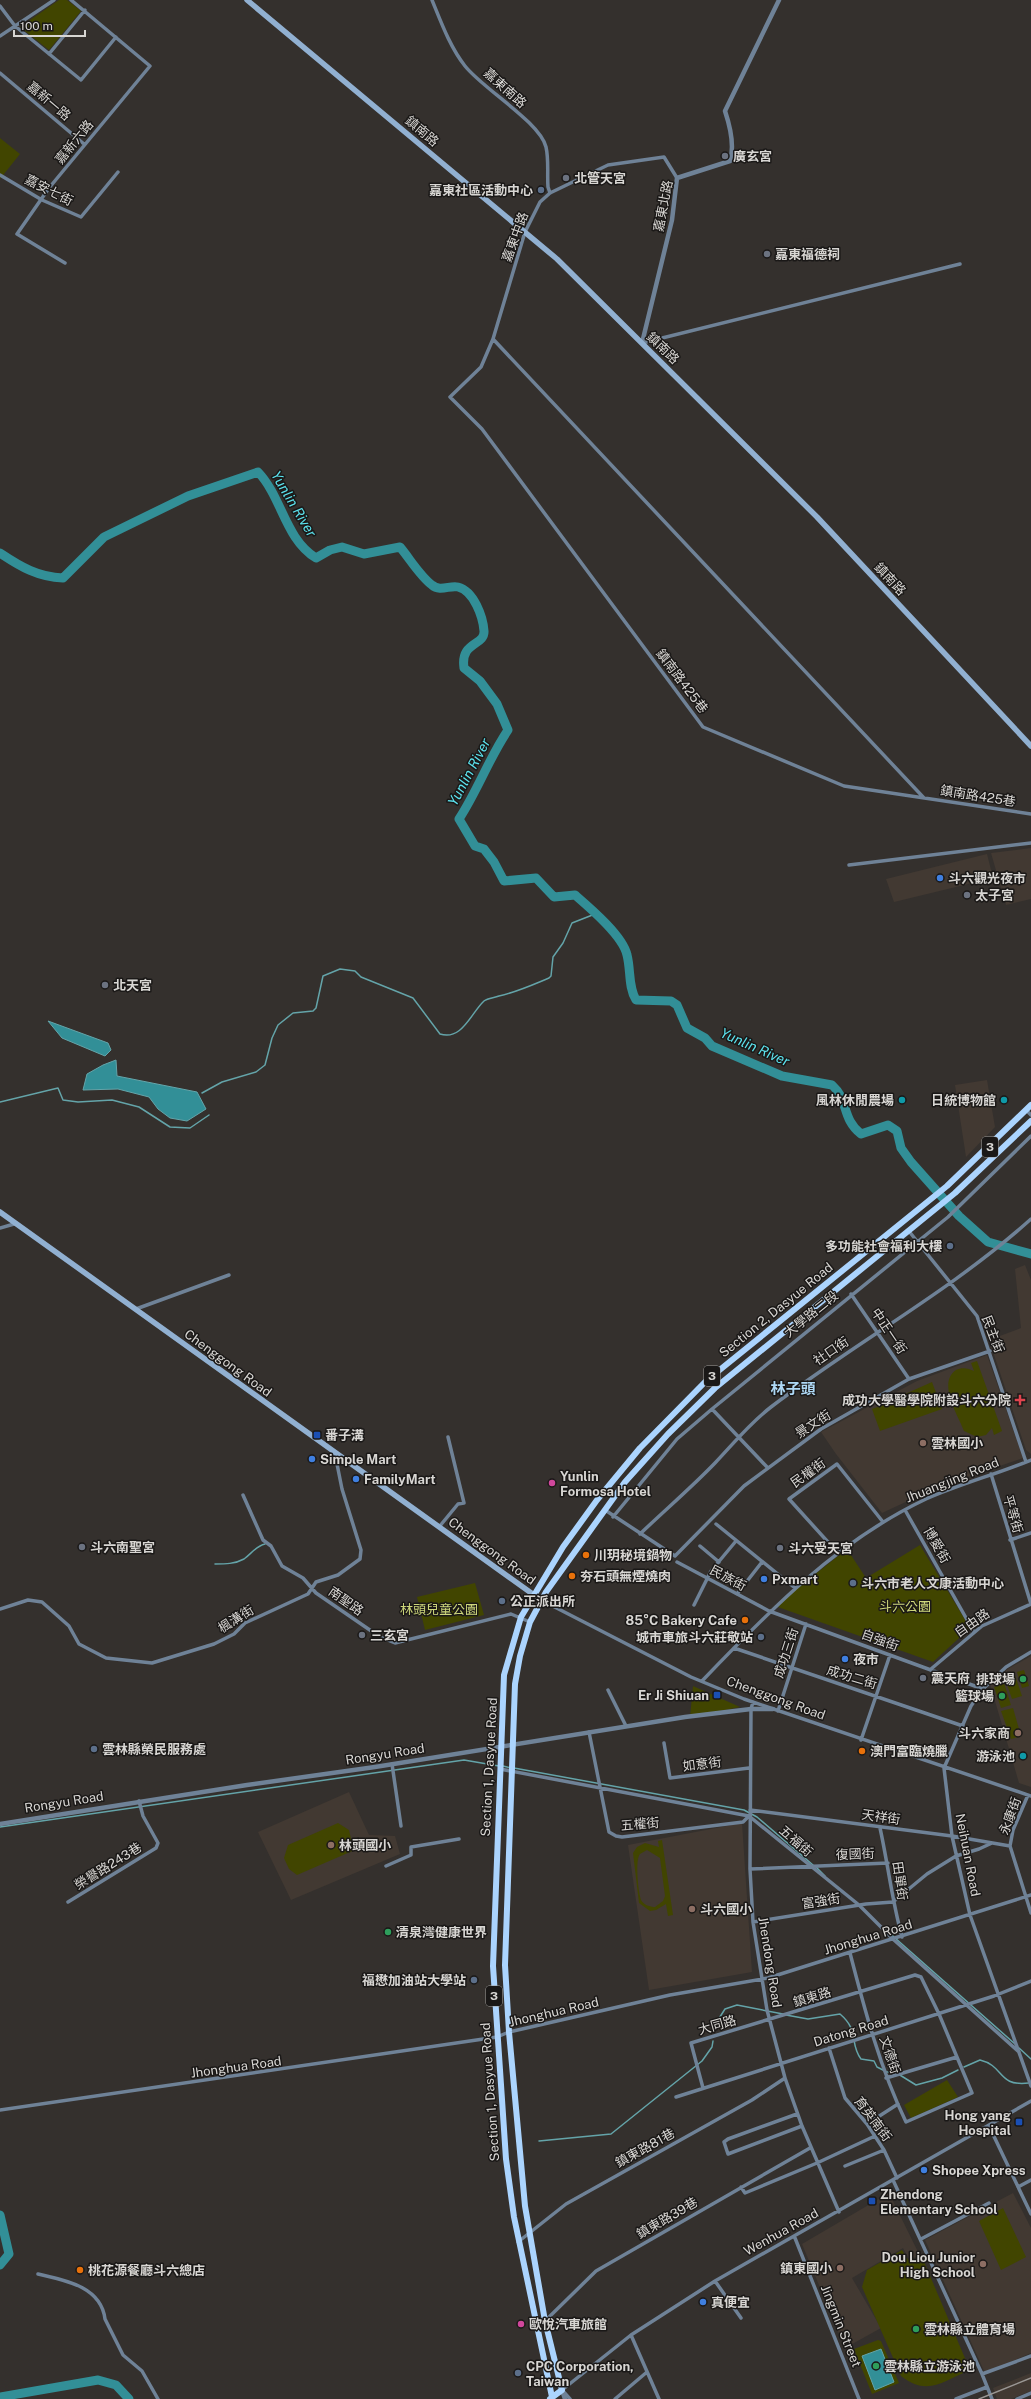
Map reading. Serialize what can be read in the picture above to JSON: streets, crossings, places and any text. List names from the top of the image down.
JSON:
{
  "streets": {
    "main road": [
      "鎮南路",
      "3",
      "Section 2, Dasyue Road",
      "Chenggong Road",
      "Section 1, Dasyue Road",
      "Wenhua Road"
    ],
    "street": [
      "嘉東南路",
      "嘉新一路",
      "嘉新六路",
      "嘉安七街",
      "嘉東北路",
      "嘉東中路",
      "鎮南路425巷",
      "大學路二段",
      "中正一街",
      "民主街",
      "社口街",
      "景文街",
      "民權街",
      "Jhuangjing Road",
      "平等街",
      "博愛街",
      "民族街",
      "南聖路",
      "楓溝街",
      "自由路",
      "自強街",
      "成功三街",
      "成功二街",
      "Rongyu Road",
      "如意街",
      "永康街",
      "天祥街",
      "五權街",
      "五福街",
      "復國街",
      "Neihuan Road",
      "榮譽路243巷",
      "田單街",
      "富強街",
      "Jhonghua Road",
      "Jhendong Road",
      "鎮東路",
      "大同路",
      "Datong Road",
      "文德街",
      "育英南街",
      "鎮東路81巷",
      "鎮東路39巷",
      "Jingmin Street"
    ]
  },
  "crossings": [
    ["嘉東南路", "嘉東中路"],
    ["嘉新一路", "嘉新六路"],
    ["鎮南路", "嘉東北路"],
    ["鎮南路", "嘉東中路"],
    ["嘉新六路", "嘉安七街"],
    ["嘉東北路", "嘉東中路"],
    ["嘉東中路", "鎮南路425巷"],
    ["Section 2, Dasyue Road", "民主街"],
    ["Section 2, Dasyue Road", "Chenggong Road"],
    ["Section 2, Dasyue Road", "Section 1, Dasyue Road"],
    ["大學路二段", "中正一街"],
    ["大學路二段", "民主街"],
    ["中正一街", "社口街"],
    ["中正一街", "景文街"],
    ["民主街", "社口街"],
    ["民主街", "景文街"],
    ["民主街", "Jhuangjing Road"],
    ["社口街", "景文街"],
    ["Chenggong Road", "Jhuangjing Road"],
    ["Chenggong Road", "楓溝街"],
    ["Chenggong Road", "成功三街"],
    ["Chenggong Road", "Rongyu Road"],
    ["Chenggong Road", "Section 1, Dasyue Road"],
    ["Chenggong Road", "永康街"],
    ["Chenggong Road", "Neihuan Road"],
    ["Chenggong Road", "Jhendong Road"],
    ["民權街", "Jhuangjing Road"],
    ["Jhuangjing Road", "平等街"],
    ["Jhuangjing Road", "博愛街"],
    ["Jhuangjing Road", "民族街"],
    ["Jhuangjing Road", "自強街"],
    ["Jhuangjing Road", "成功二街"],
    ["平等街", "自由路"],
    ["博愛街", "自由路"],
    ["民族街", "自強街"],
    ["南聖路", "楓溝街"],
    ["南聖路", "Section 1, Dasyue Road"],
    ["自由路", "自強街"],
    ["自強街", "成功三街"],
    ["成功三街", "成功二街"],
    ["成功三街", "Rongyu Road"],
    ["Rongyu Road", "Section 1, Dasyue Road"],
    ["Rongyu Road", "五權街"],
    ["Rongyu Road", "榮譽路243巷"],
    ["Rongyu Road", "Jhendong Road"],
    ["如意街", "Jhendong Road"],
    ["Section 1, Dasyue Road", "五福街"],
    ["Section 1, Dasyue Road", "Jhonghua Road"],
    ["Section 1, Dasyue Road", "鎮東路81巷"],
    ["Section 1, Dasyue Road", "鎮東路39巷"],
    ["Section 1, Dasyue Road", "Wenhua Road"],
    ["永康街", "天祥街"],
    ["永康街", "Jhonghua Road"],
    ["天祥街", "五權街"],
    ["天祥街", "五福街"],
    ["天祥街", "Neihuan Road"],
    ["天祥街", "田單街"],
    ["天祥街", "Jhendong Road"],
    ["五權街", "五福街"],
    ["五權街", "Jhendong Road"],
    ["五福街", "復國街"],
    ["五福街", "Neihuan Road"],
    ["五福街", "田單街"],
    ["五福街", "富強街"],
    ["五福街", "Jhonghua Road"],
    ["五福街", "Jhendong Road"],
    ["五福街", "Datong Road"],
    ["復國街", "田單街"],
    ["復國街", "Jhendong Road"],
    ["Neihuan Road", "Jhonghua Road"],
    ["Neihuan Road", "Datong Road"],
    ["田單街", "富強街"],
    ["田單街", "Jhonghua Road"],
    ["富強街", "Jhendong Road"],
    ["Jhonghua Road", "Jhendong Road"],
    ["Jhonghua Road", "文德街"],
    ["Jhendong Road", "鎮東路"],
    ["Jhendong Road", "大同路"],
    ["Jhendong Road", "Datong Road"],
    ["Jhendong Road", "鎮東路81巷"],
    ["Jhendong Road", "鎮東路39巷"],
    ["Jhendong Road", "Wenhua Road"],
    ["鎮東路", "大同路"],
    ["鎮東路", "文德街"],
    ["大同路", "Datong Road"],
    ["Datong Road", "文德街"],
    ["Datong Road", "育英南街"],
    ["育英南街", "Wenhua Road"],
    ["Wenhua Road", "Jingmin Street"]
  ],
  "districts": ["林子頭"],
  "water": ["Yunlin River"],
  "parks": ["斗六公園", "林頭兒童公園"],
  "places": {
    "other": [
      "廣玄宮",
      "北管天宮",
      "嘉東社區活動中心",
      "嘉東福德祠",
      "斗六觀光夜市",
      "太子宮",
      "北天宮",
      "風林休閒農場",
      "日統博物館",
      "多功能社會福利大樓",
      "雲林國小",
      "Simple Mart",
      "FamilyMart",
      "Yunlin Formosa Hotel",
      "斗六南聖宮",
      "斗六受天宮",
      "川玥秘境鍋物",
      "夯石頭無煙燒肉",
      "Pxmart",
      "斗六市老人文康活動中心",
      "公正派出所",
      "85°C Bakery Cafe",
      "三玄宮",
      "城市車旅斗六莊敬站",
      "夜市",
      "震天府",
      "排球場",
      "籃球場",
      "斗六家商",
      "雲林縣榮民服務處",
      "澳門富臨燒臘",
      "游泳池",
      "林頭國小",
      "斗六國小",
      "清泉灣健康世界",
      "福懋加油站大學站",
      "Shopee Xpress",
      "Dou Liou Junior High School",
      "鎮東國小",
      "桃花源餐廳斗六總店",
      "真便宜",
      "歐悅汽車旅館",
      "雲林縣立體育場",
      "雲林縣立游泳池",
      "CPC Corporation, Taiwan"
    ],
    "health": ["成功大學醫學院附設斗六分院"],
    "transit": [
      "番子溝",
      "Er Ji Shiuan",
      "Hong yang Hospital",
      "Zhendong Elementary School"
    ]
  },
  "scale_bar": "100 m"
}
